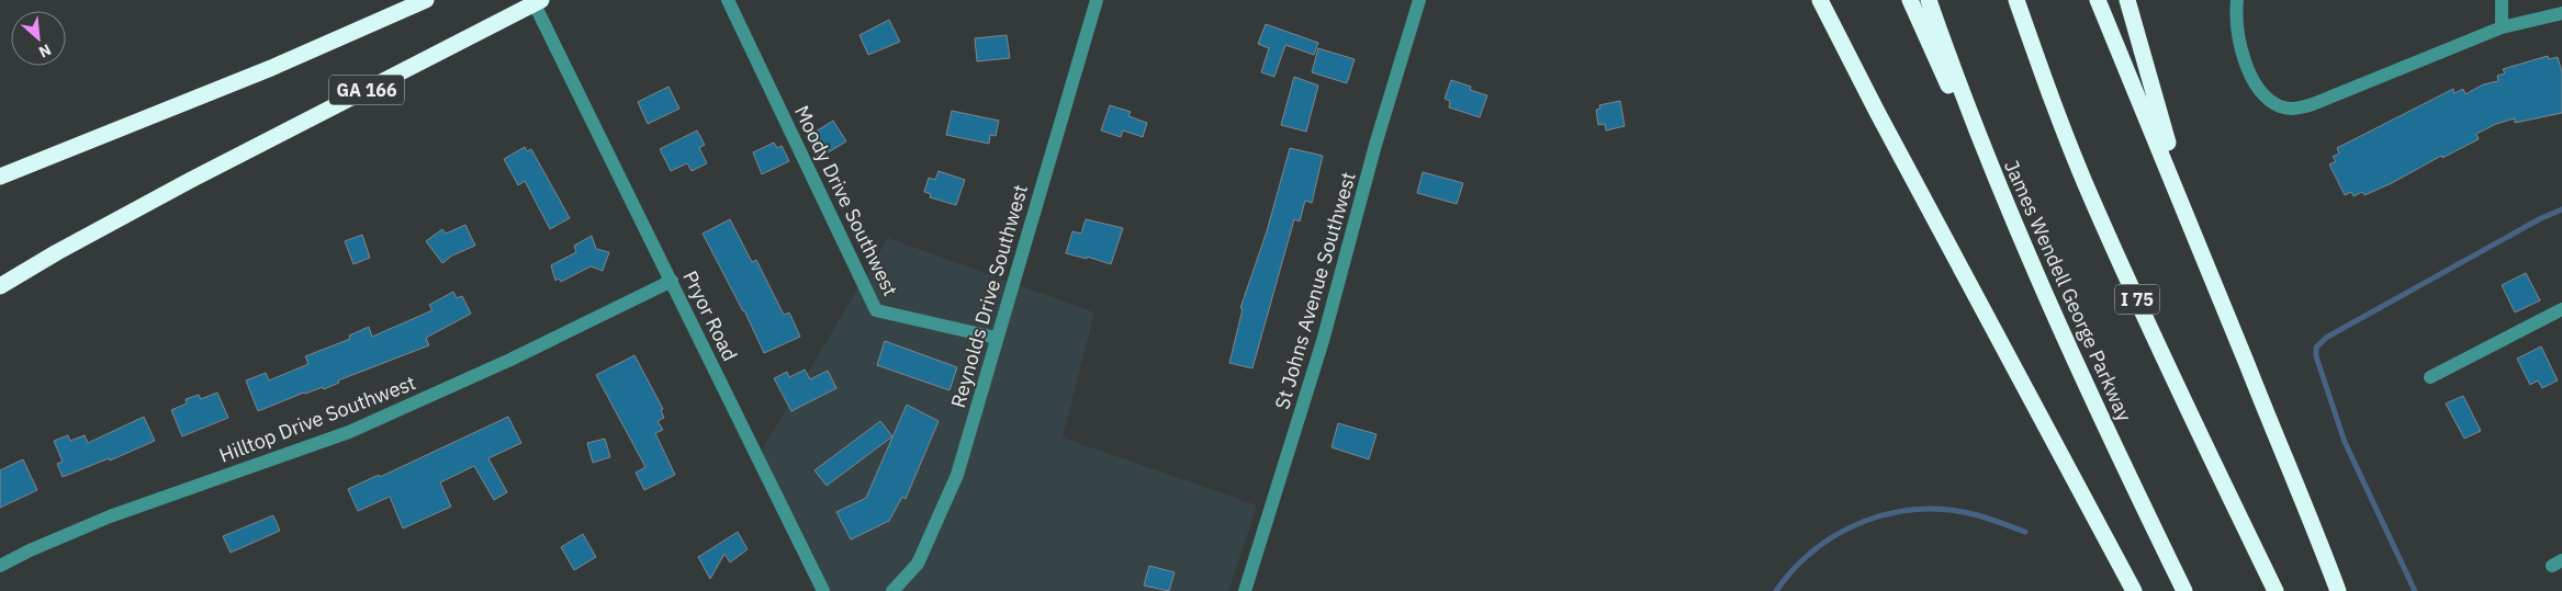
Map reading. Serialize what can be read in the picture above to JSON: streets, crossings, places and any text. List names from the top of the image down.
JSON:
{
  "streets": {
    "highway": ["GA 166", "James Wendell George Parkway", "I 75"],
    "street": [
      "Moody Drive Southwest",
      "St Johns Avenue Southwest",
      "Reynolds Drive Southwest",
      "Pryor Road",
      "Hilltop Drive Southwest"
    ]
  },
  "crossings": [
    ["Moody Drive Southwest", "Reynolds Drive Southwest"],
    ["Pryor Road", "Hilltop Drive Southwest"]
  ],
  "north": "bottom right"
}
